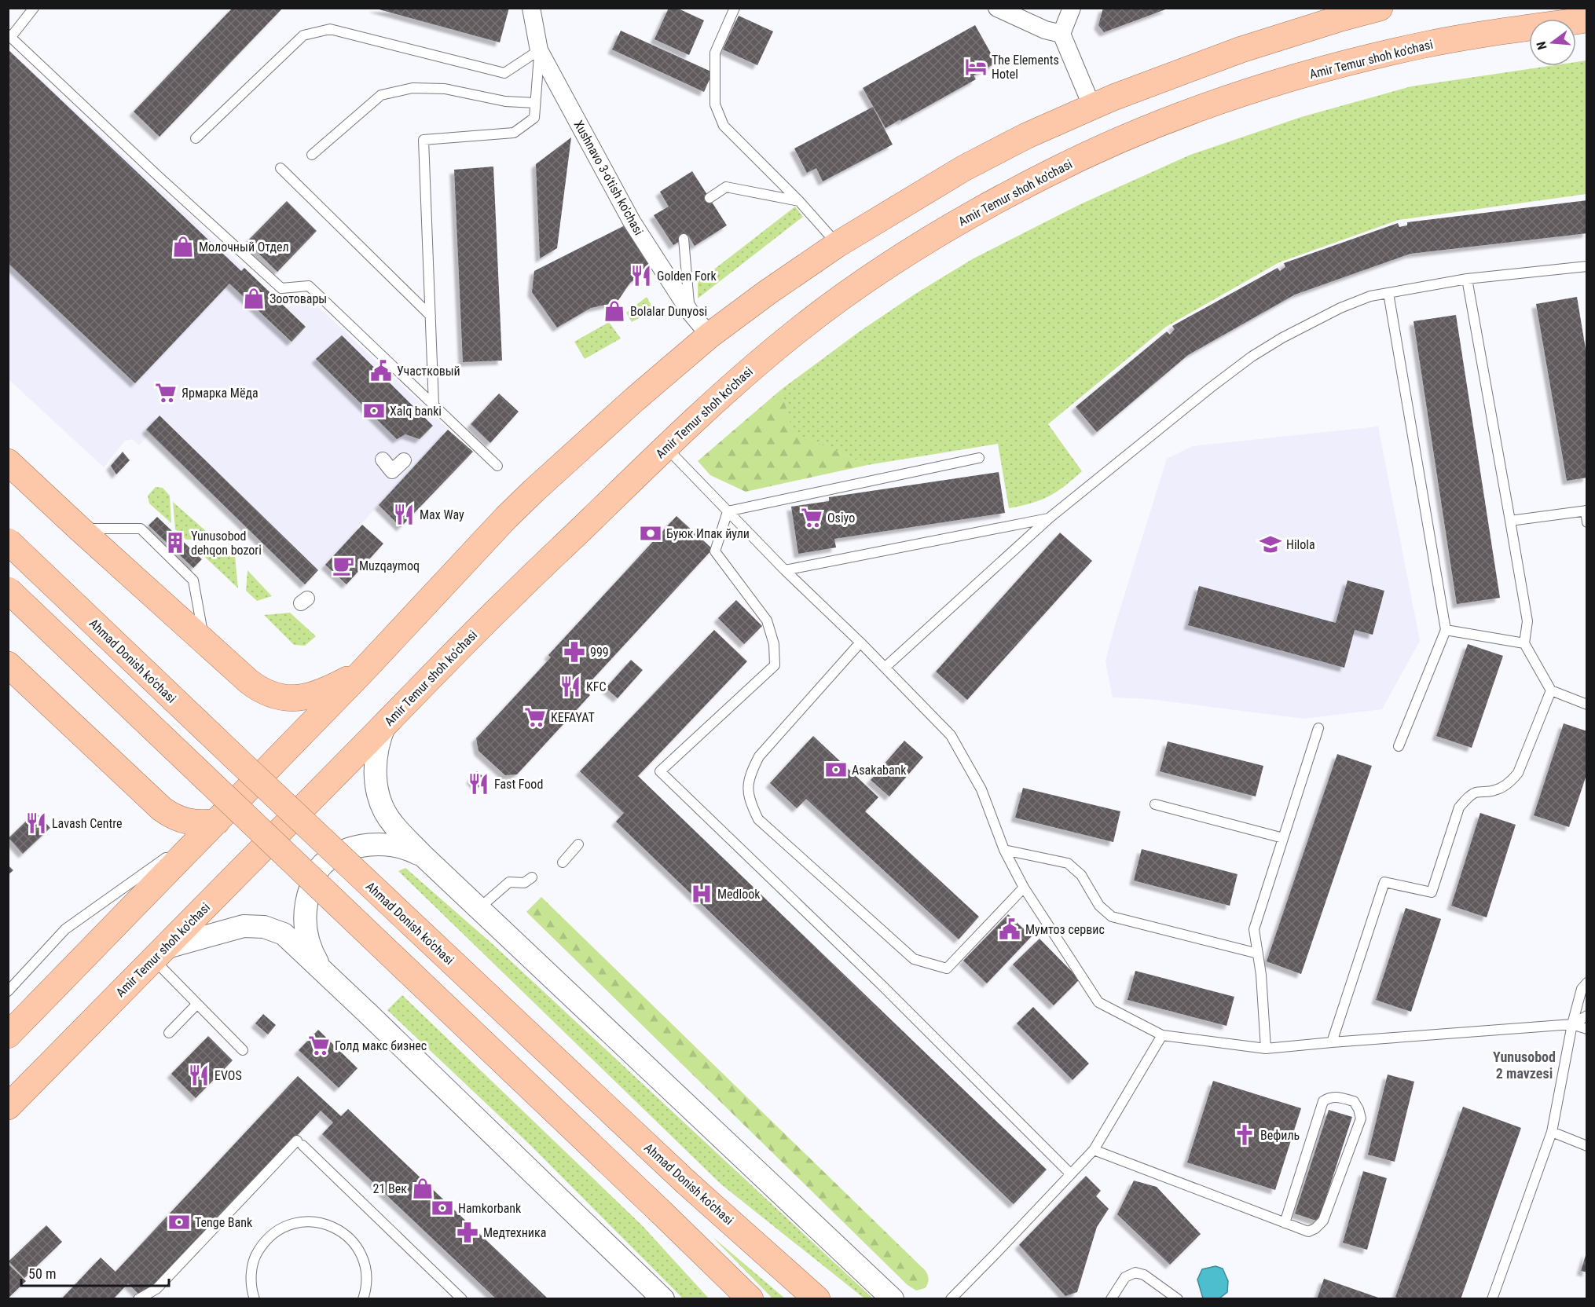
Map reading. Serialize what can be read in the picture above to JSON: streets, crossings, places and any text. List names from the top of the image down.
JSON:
{
  "streets": {
    "main road": ["Amir Temur shoh ko'chasi", "Ahmad Donish ko'chasi"],
    "street": ["Xushnavo 3-o'tish ko'chasi"]
  },
  "districts": ["Yunusobod 2 mavzesi"],
  "places": {
    "hotel": ["The Elements Hotel"],
    "shop": [
      "Молочный Отдел",
      "Зоотовары",
      "Bolalar Dunyosi",
      "21 Век"
    ],
    "restaurant": [
      "Golden Fork",
      "Max Way",
      "KFC",
      "Fast Food",
      "Lavash Centre",
      "EVOS"
    ],
    "public building": ["Участковый", "Мумтоз сервис"],
    "supermarket": [
      "Ярмарка Мёда",
      "Osiyo",
      "KEFAYAT",
      "Голд макс бизнес"
    ],
    "bank": [
      "Xalq banki",
      "Буюк Ипак йули",
      "Asakabank",
      "Hamkorbank",
      "Tenge Bank"
    ],
    "building": ["Yunusobod dehqon bozori"],
    "school or university": ["Hilola"],
    "cafe": ["Muzqaymoq"],
    "pharmacy": ["999", "Медтехника"],
    "hospital": ["Medlook"],
    "church": ["Вефиль"]
  },
  "scale_bar": "50 m",
  "north": "left"
}
